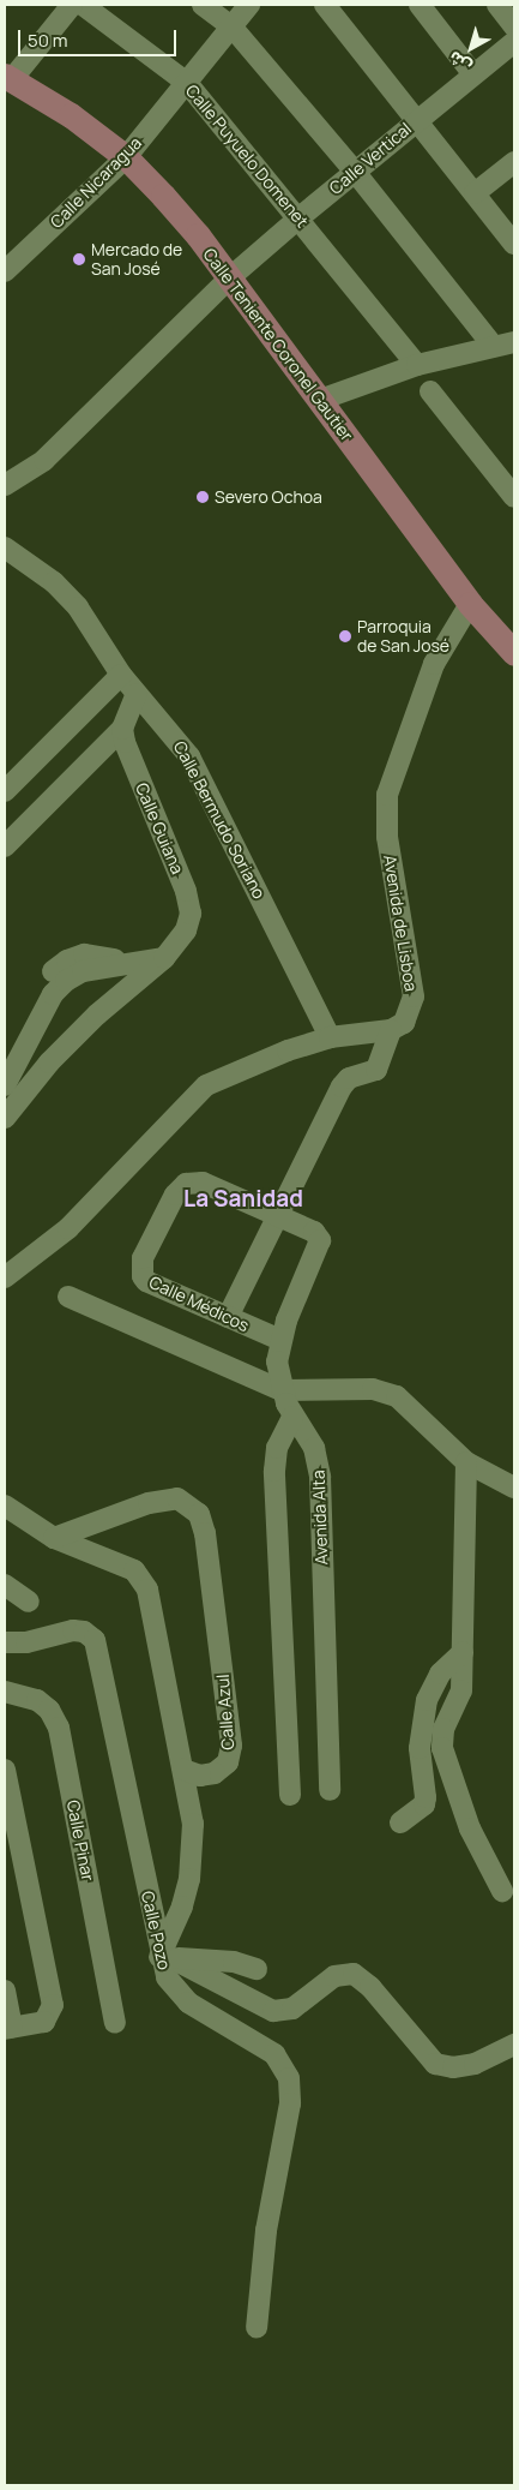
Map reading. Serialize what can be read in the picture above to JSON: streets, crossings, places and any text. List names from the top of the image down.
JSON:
{
  "streets": {
    "main road": ["Calle Teniente Coronel Gautier"],
    "street": [
      "Calle Puyuelo Domenet",
      "Calle Vertical",
      "Calle Nicaragua",
      "Calle Bermudo Soriano",
      "Calle Guiana",
      "Avenida de Lisboa",
      "Calle Médicos",
      "Avenida Alta",
      "Calle Azul",
      "Calle Pinar",
      "Calle Pozo"
    ]
  },
  "crossings": [
    ["Calle Puyuelo Domenet", "Calle Vertical"],
    ["Calle Puyuelo Domenet", "Calle Nicaragua"],
    ["Calle Vertical", "Calle Teniente Coronel Gautier"],
    ["Calle Nicaragua", "Calle Teniente Coronel Gautier"],
    ["Calle Teniente Coronel Gautier", "Avenida de Lisboa"],
    ["Calle Médicos", "Avenida Alta"]
  ],
  "districts": ["La Sanidad"],
  "places": ["Mercado de San José", "Severo Ochoa", "Parroquia de San José"],
  "scale_bar": "50 m",
  "north": "bottom left"
}
